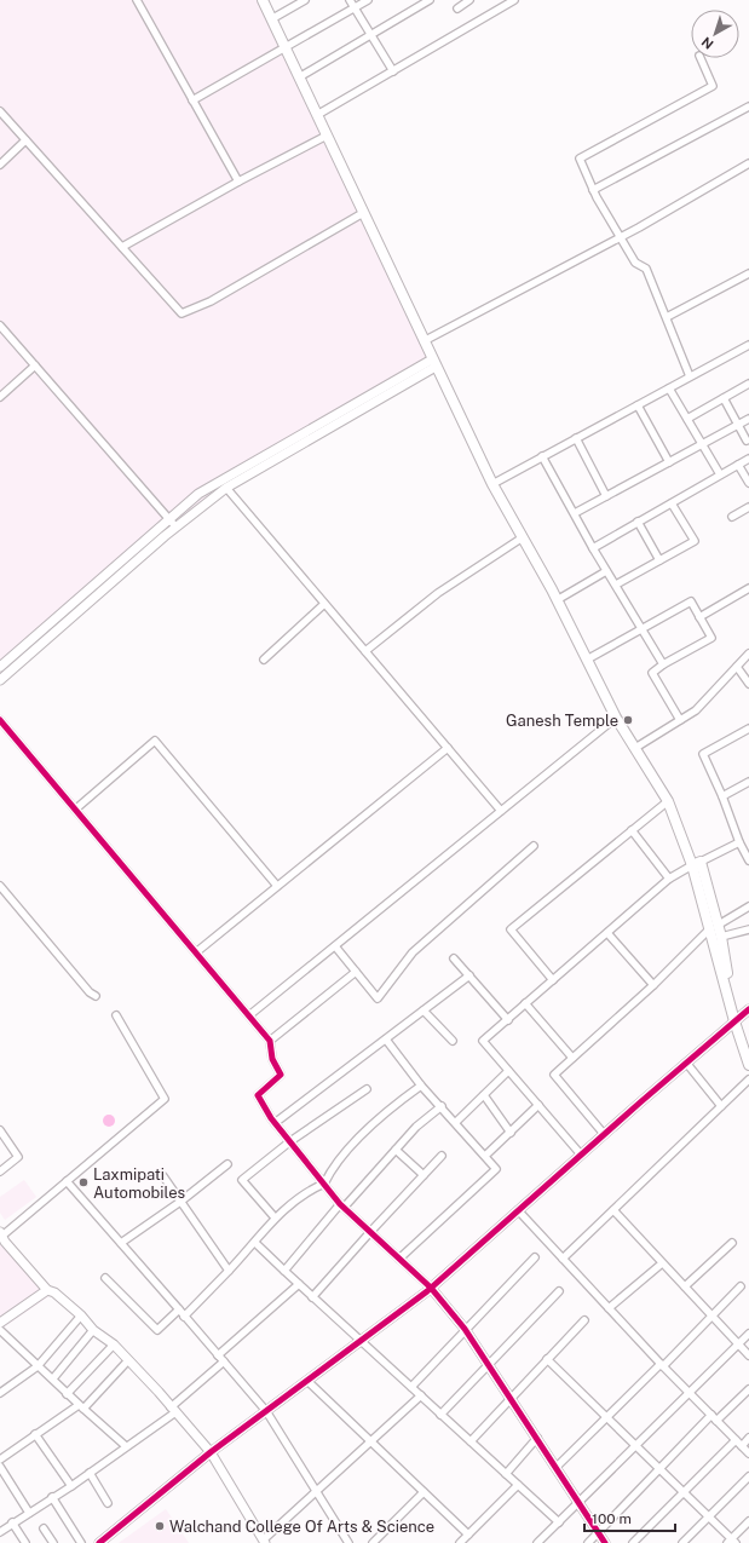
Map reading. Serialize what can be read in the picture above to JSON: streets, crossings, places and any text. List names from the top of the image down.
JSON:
{
  "places": ["Ganesh Temple", "Laxmipati Automobiles", "Walchand College Of Arts & Science"],
  "scale_bar": "100 m",
  "north": "bottom left"
}
